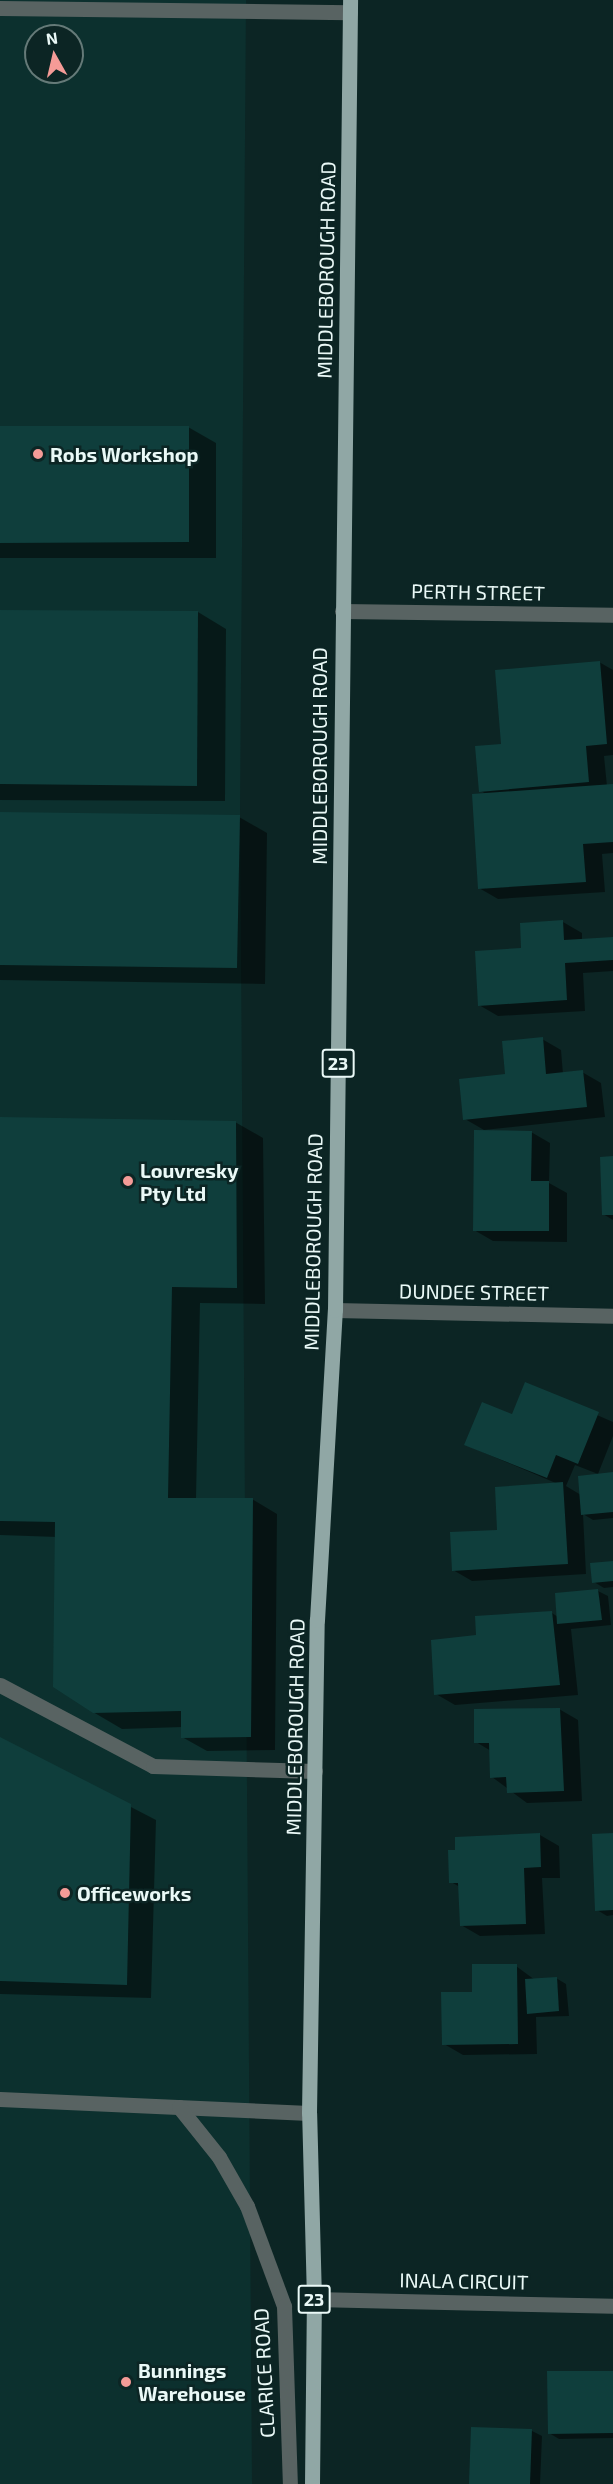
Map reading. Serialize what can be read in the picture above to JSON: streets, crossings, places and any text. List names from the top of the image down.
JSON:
{
  "streets": {
    "main road": ["MIDDLEBOROUGH ROAD", "23"],
    "street": [
      "PERTH STREET",
      "DUNDEE STREET",
      "INALA CIRCUIT",
      "CLARICE ROAD"
    ]
  },
  "crossings": [
    ["MIDDLEBOROUGH ROAD", "PERTH STREET"],
    ["MIDDLEBOROUGH ROAD", "DUNDEE STREET"],
    ["MIDDLEBOROUGH ROAD", "INALA CIRCUIT"]
  ],
  "places": [
    "Robs Workshop",
    "Louvresky Pty Ltd",
    "Officeworks",
    "Bunnings Warehouse"
  ],
  "north": "top"
}
